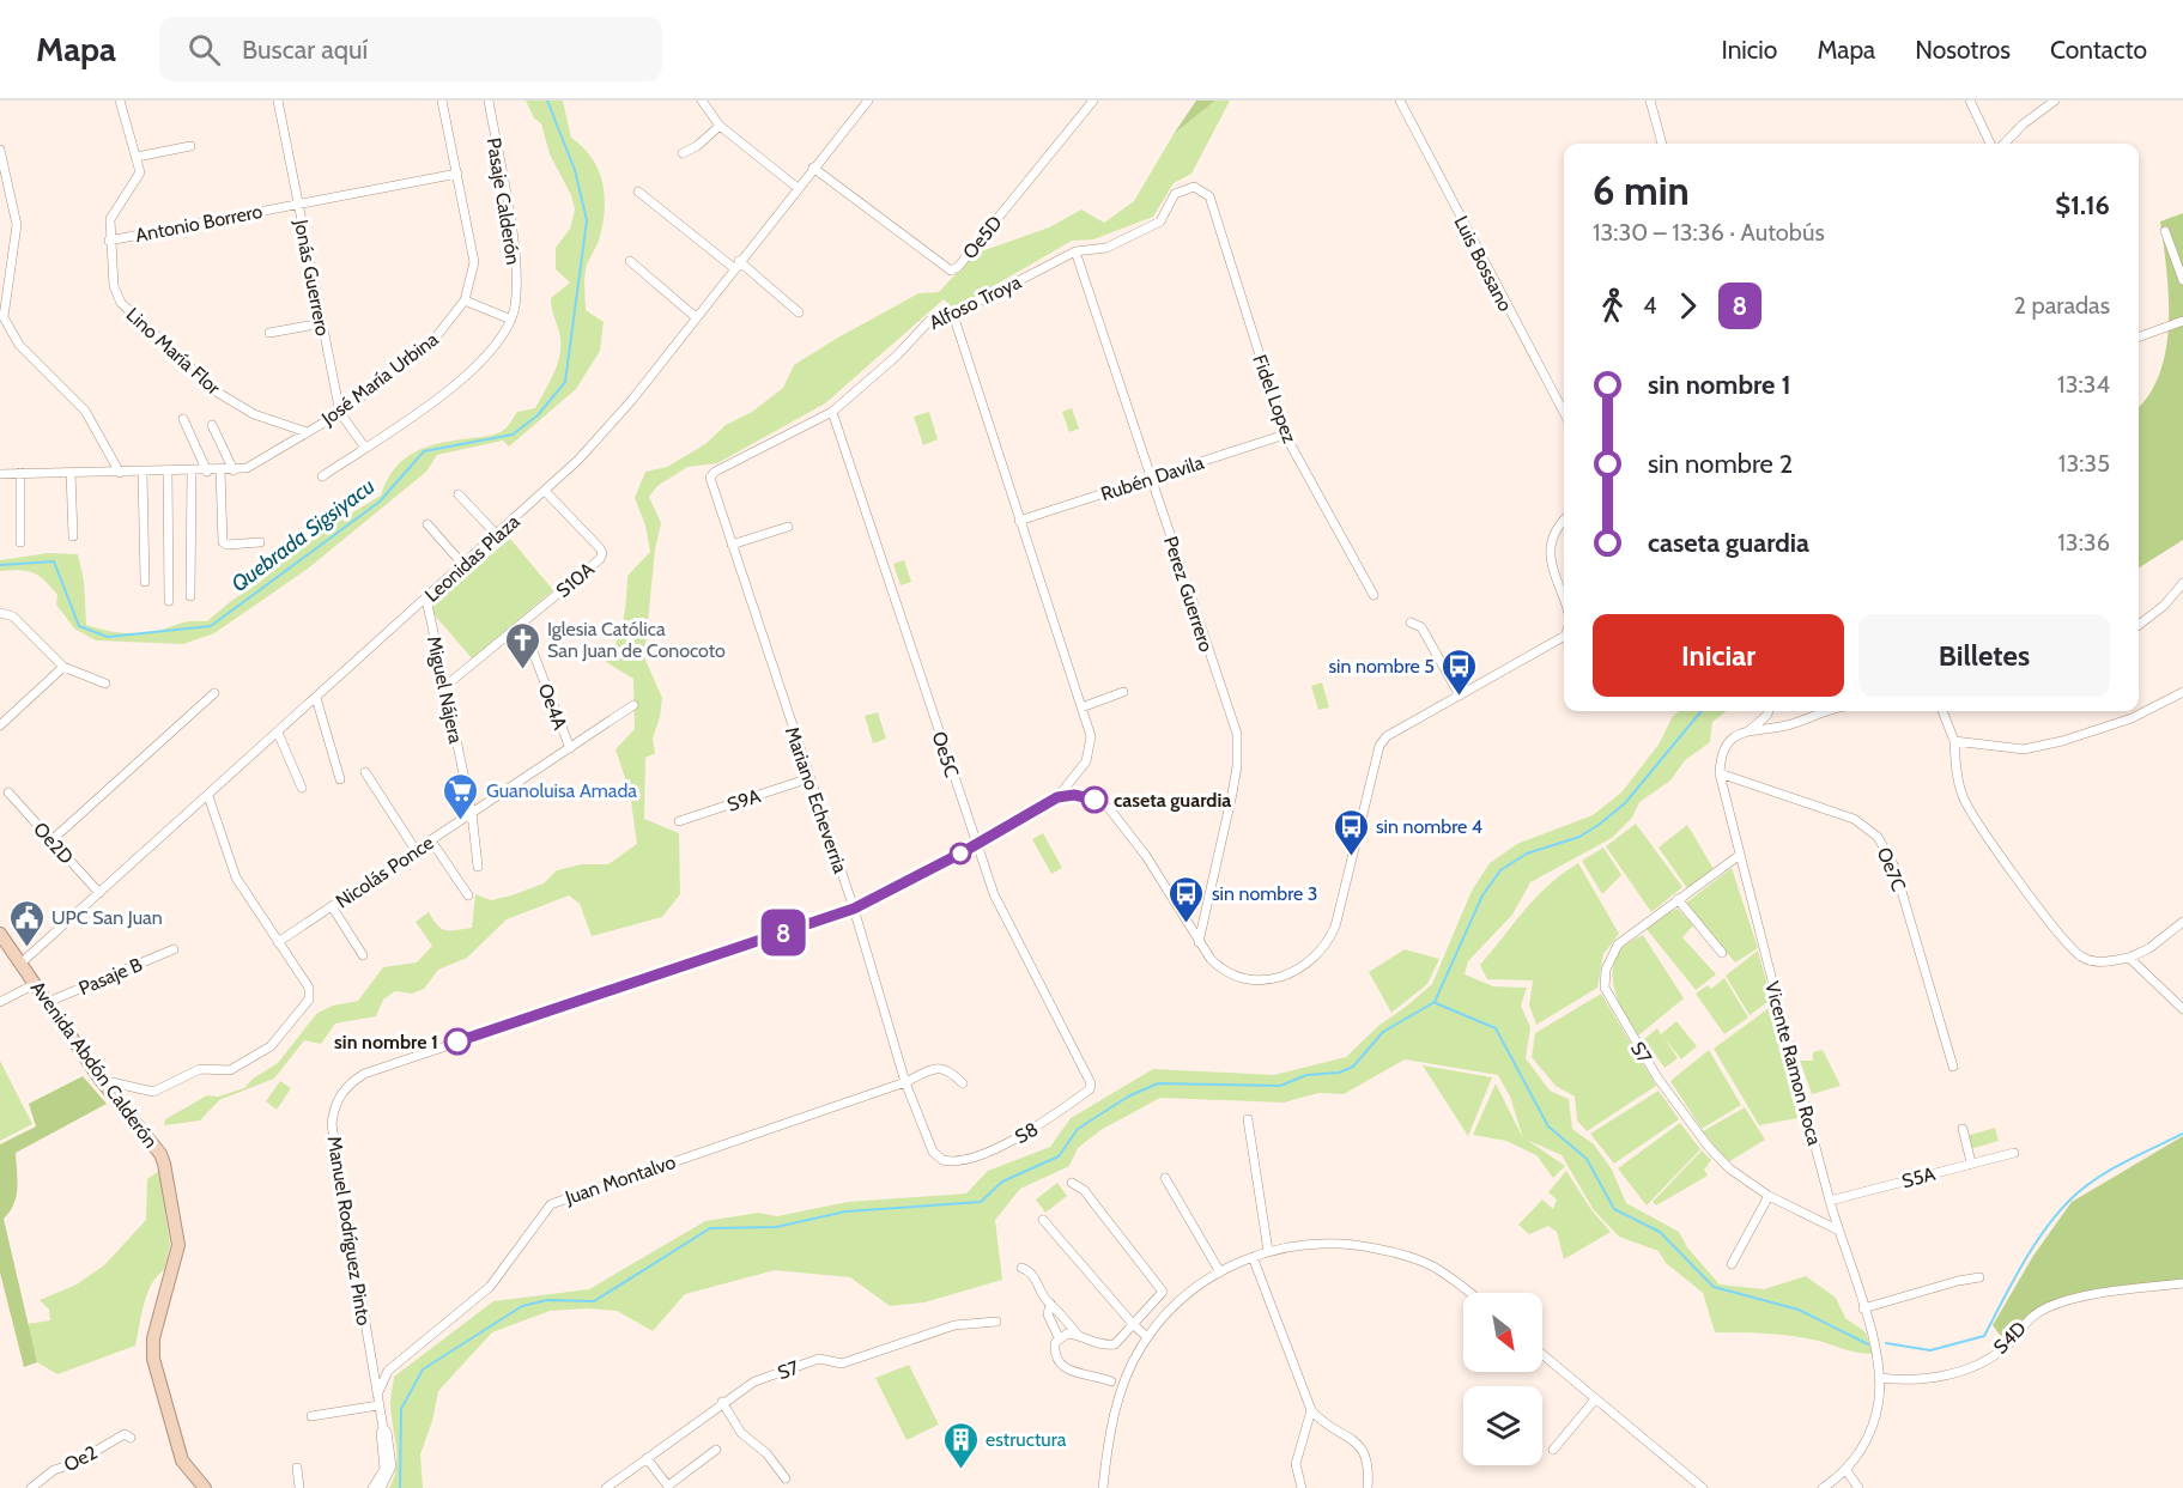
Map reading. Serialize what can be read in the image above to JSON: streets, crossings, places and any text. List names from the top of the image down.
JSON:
{
  "streets": {
    "street": [
      "Pasaje Calderón",
      "Antonio Borrero",
      "Oe5D",
      "Luis Bossano",
      "Jonás Guerrero",
      "Alfoso Troya",
      "Lino María Flor",
      "José María Urbina",
      "Fidel Lopez",
      "Rubén Davila",
      "Leonidas Plaza",
      "S10A",
      "Perez Guerrero",
      "Miguel Nájera",
      "Oe4A",
      "Oe5C",
      "S9A",
      "Mariano Echeverria",
      "Oe2D",
      "Oe7C",
      "Nicolás Ponce",
      "Pasaje B",
      "S7",
      "Vicente Ramon Roca",
      "Avenida Abdón Calderón",
      "S8",
      "S5A",
      "Juan Montalvo",
      "Manuel Rodríguez Pinto",
      "S4D",
      "Oe2"
    ]
  },
  "crossings": [
    ["Pasaje Calderón", "Jonás Guerrero"],
    ["Antonio Borrero", "Jonás Guerrero"],
    ["Antonio Borrero", "Lino María Flor"],
    ["Antonio Borrero", "José María Urbina"],
    ["Oe5D", "Leonidas Plaza"],
    ["Jonás Guerrero", "José María Urbina"],
    ["Alfoso Troya", "Fidel Lopez"],
    ["Alfoso Troya", "Perez Guerrero"],
    ["Alfoso Troya", "Oe5C"],
    ["Alfoso Troya", "Mariano Echeverria"],
    ["Lino María Flor", "José María Urbina"],
    ["Fidel Lopez", "Rubén Davila"],
    ["Rubén Davila", "Perez Guerrero"],
    ["Leonidas Plaza", "S10A"],
    ["Leonidas Plaza", "Miguel Nájera"],
    ["Leonidas Plaza", "Oe2D"],
    ["Leonidas Plaza", "Avenida Abdón Calderón"],
    ["S10A", "Miguel Nájera"],
    ["S10A", "Oe4A"],
    ["Miguel Nájera", "Nicolás Ponce"],
    ["Oe4A", "Nicolás Ponce"],
    ["Oe5C", "S8"],
    ["Oe5C", "Manuel Rodríguez Pinto"],
    ["S9A", "Mariano Echeverria"],
    ["Mariano Echeverria", "S8"],
    ["Mariano Echeverria", "Juan Montalvo"],
    ["Mariano Echeverria", "Manuel Rodríguez Pinto"],
    ["Oe7C", "Vicente Ramon Roca"],
    ["Pasaje B", "Avenida Abdón Calderón"],
    ["S7", "Vicente Ramon Roca"],
    ["Vicente Ramon Roca", "S5A"],
    ["Vicente Ramon Roca", "S4D"],
    ["Juan Montalvo", "Manuel Rodríguez Pinto"]
  ],
  "water": ["Quebrada Sigsiyacu"],
  "places": {
    "church": ["Iglesia Católica San Juan de Conocoto"],
    "bus stop": ["sin nombre 5", "sin nombre 4", "sin nombre 3"],
    "other": ["caseta guardia", "sin nombre 1"],
    "supermarket": ["Guanoluisa Amada"],
    "public building": ["UPC San Juan"],
    "building": ["estructura"]
  },
  "lines": ["bus line 8"],
  "north": "bottom right",
  "page": {
    "header": "Mapa",
    "search": "Buscar aquí",
    "nav": [
      "Inicio",
      "Mapa",
      "Nosotros",
      "Contacto"
    ],
    "on_map": "8",
    "heading": ["6 min", "13:30 – 13:36 · Autobús", "$1.16"],
    "legs": ["4", "8", "2 paradas"],
    "list": [
      {
        "name": "sin nombre 1",
        "value": "13:34"
      },
      {
        "name": "sin nombre 2",
        "value": "13:35"
      },
      {
        "name": "caseta guardia",
        "value": "13:36"
      }
    ],
    "buttons": ["Iniciar", "Billetes"]
  }
}
